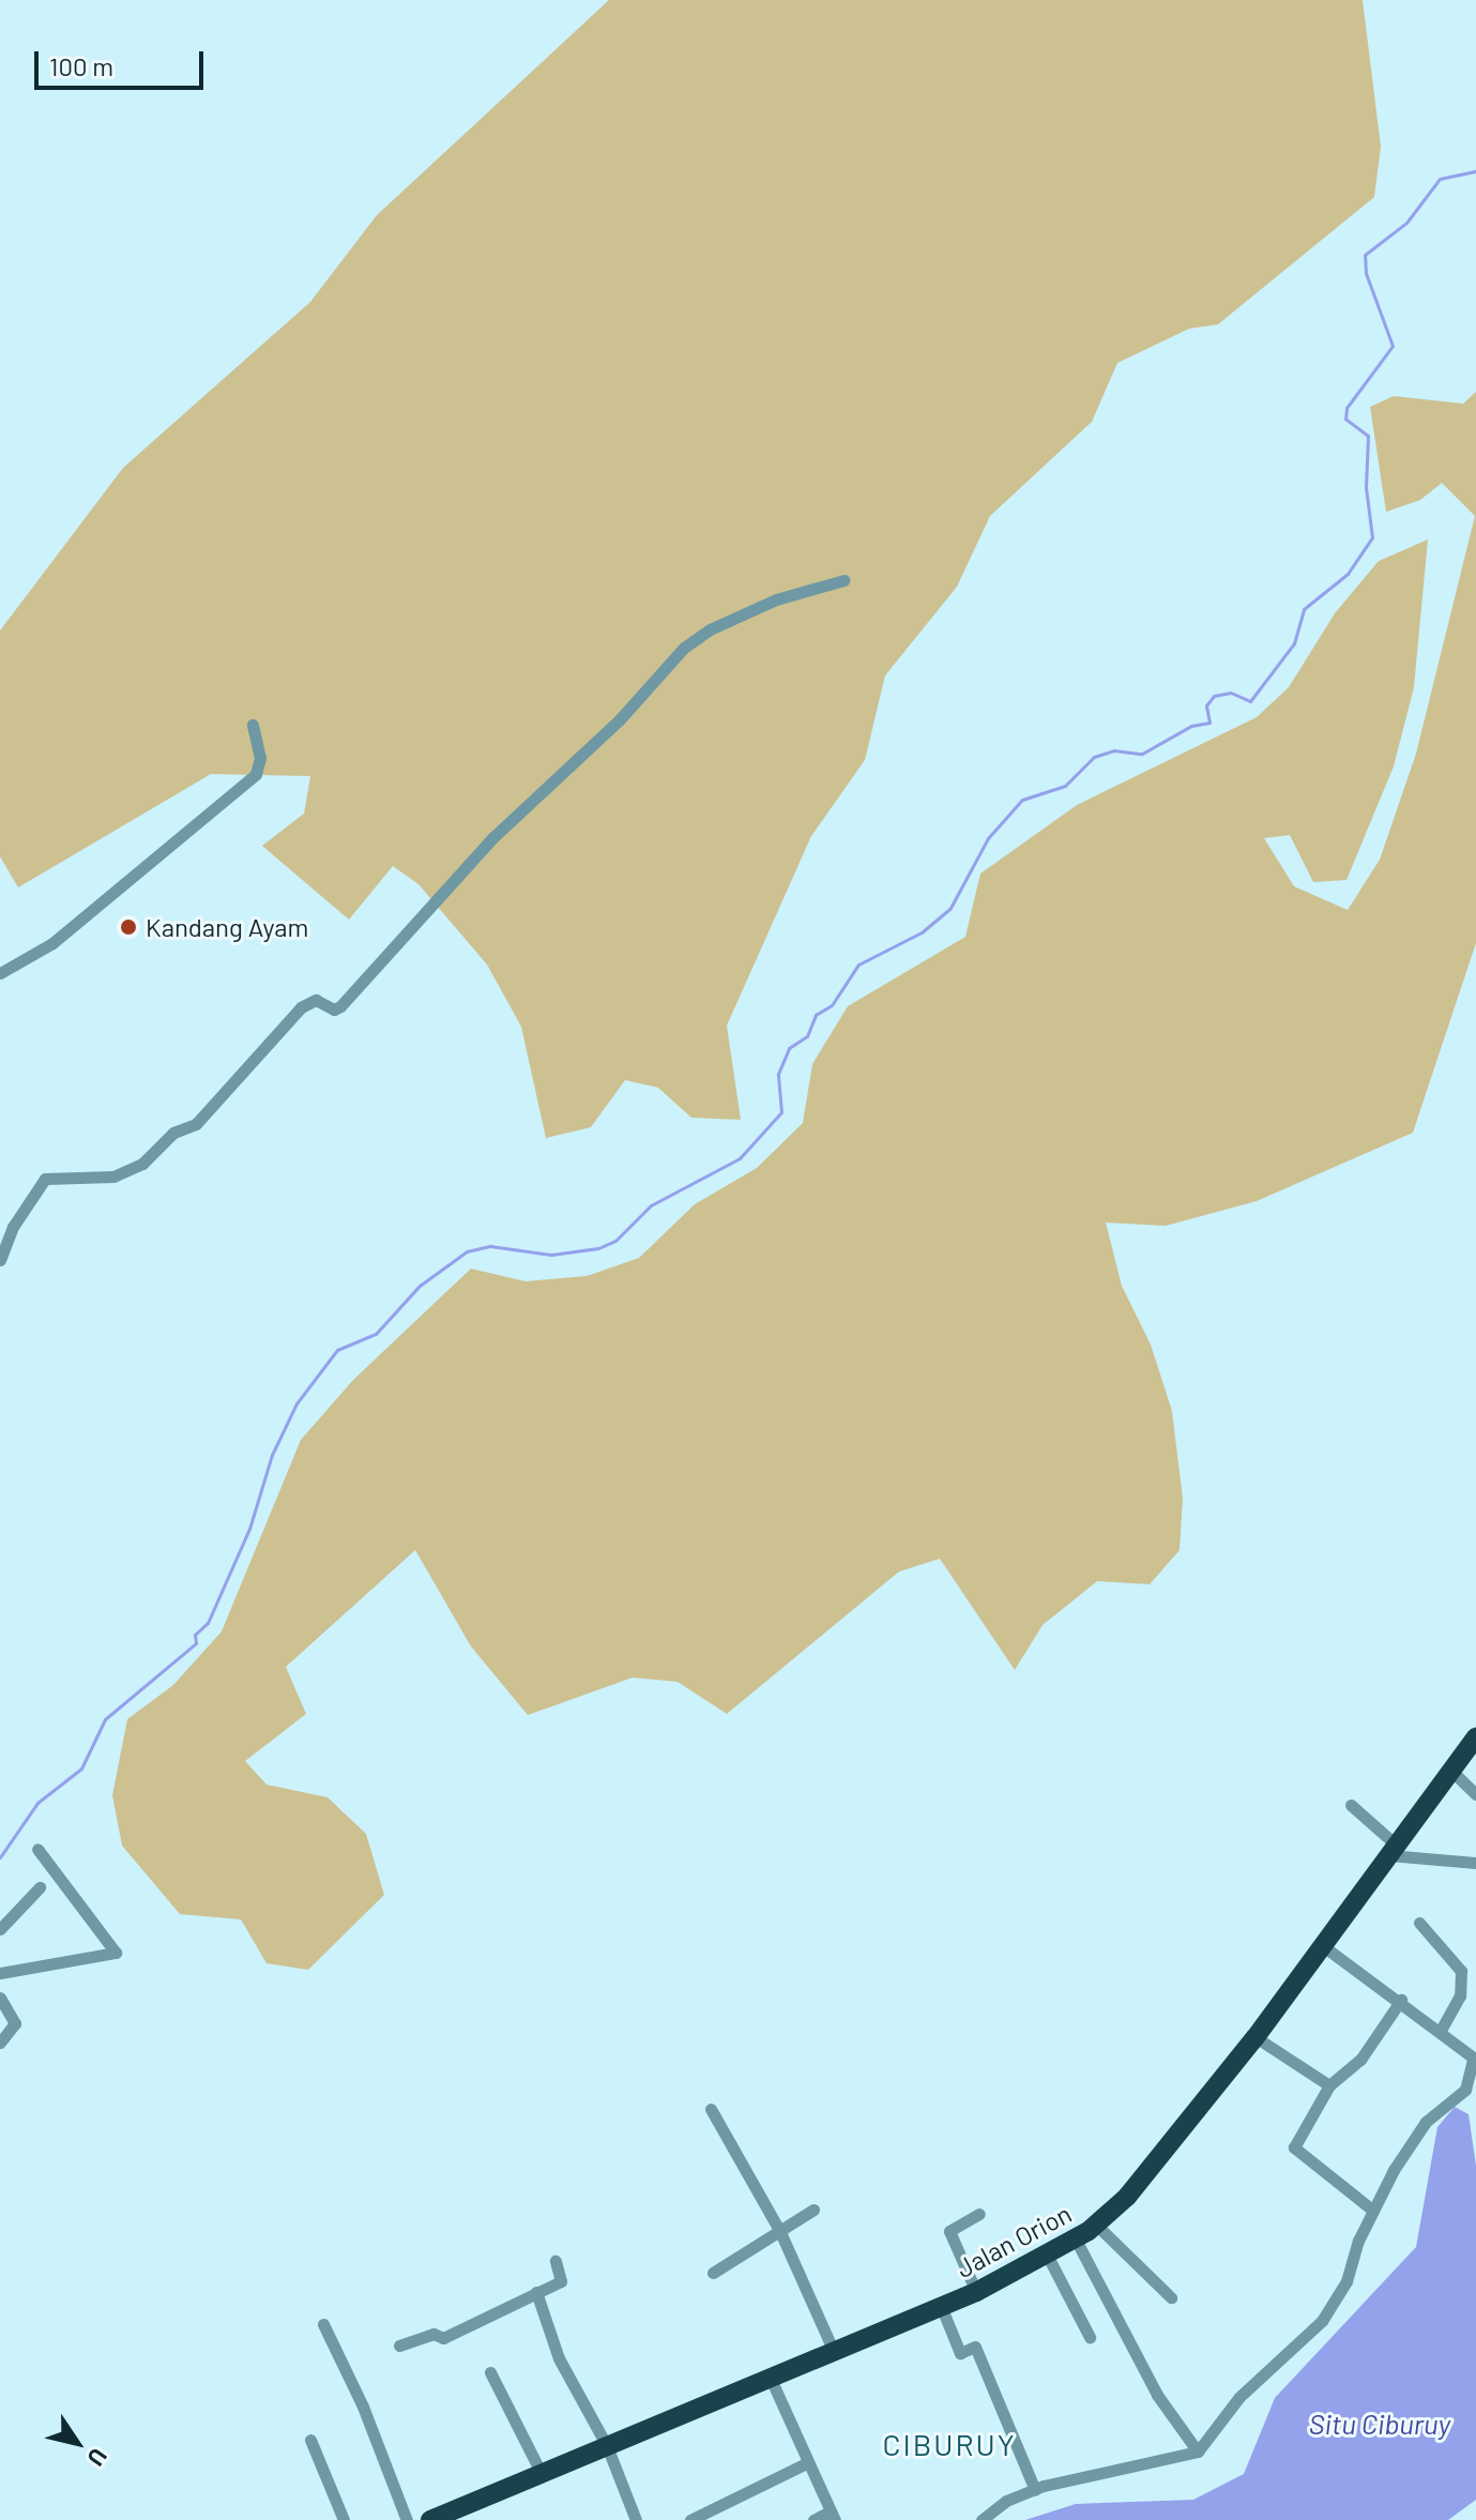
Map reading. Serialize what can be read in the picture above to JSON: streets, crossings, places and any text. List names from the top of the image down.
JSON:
{
  "streets": {
    "highway": ["Jalan Orion"]
  },
  "districts": ["CIBURUY"],
  "water": ["Situ Ciburuy"],
  "places": ["Kandang Ayam"],
  "scale_bar": "100 m",
  "north": "bottom right"
}
